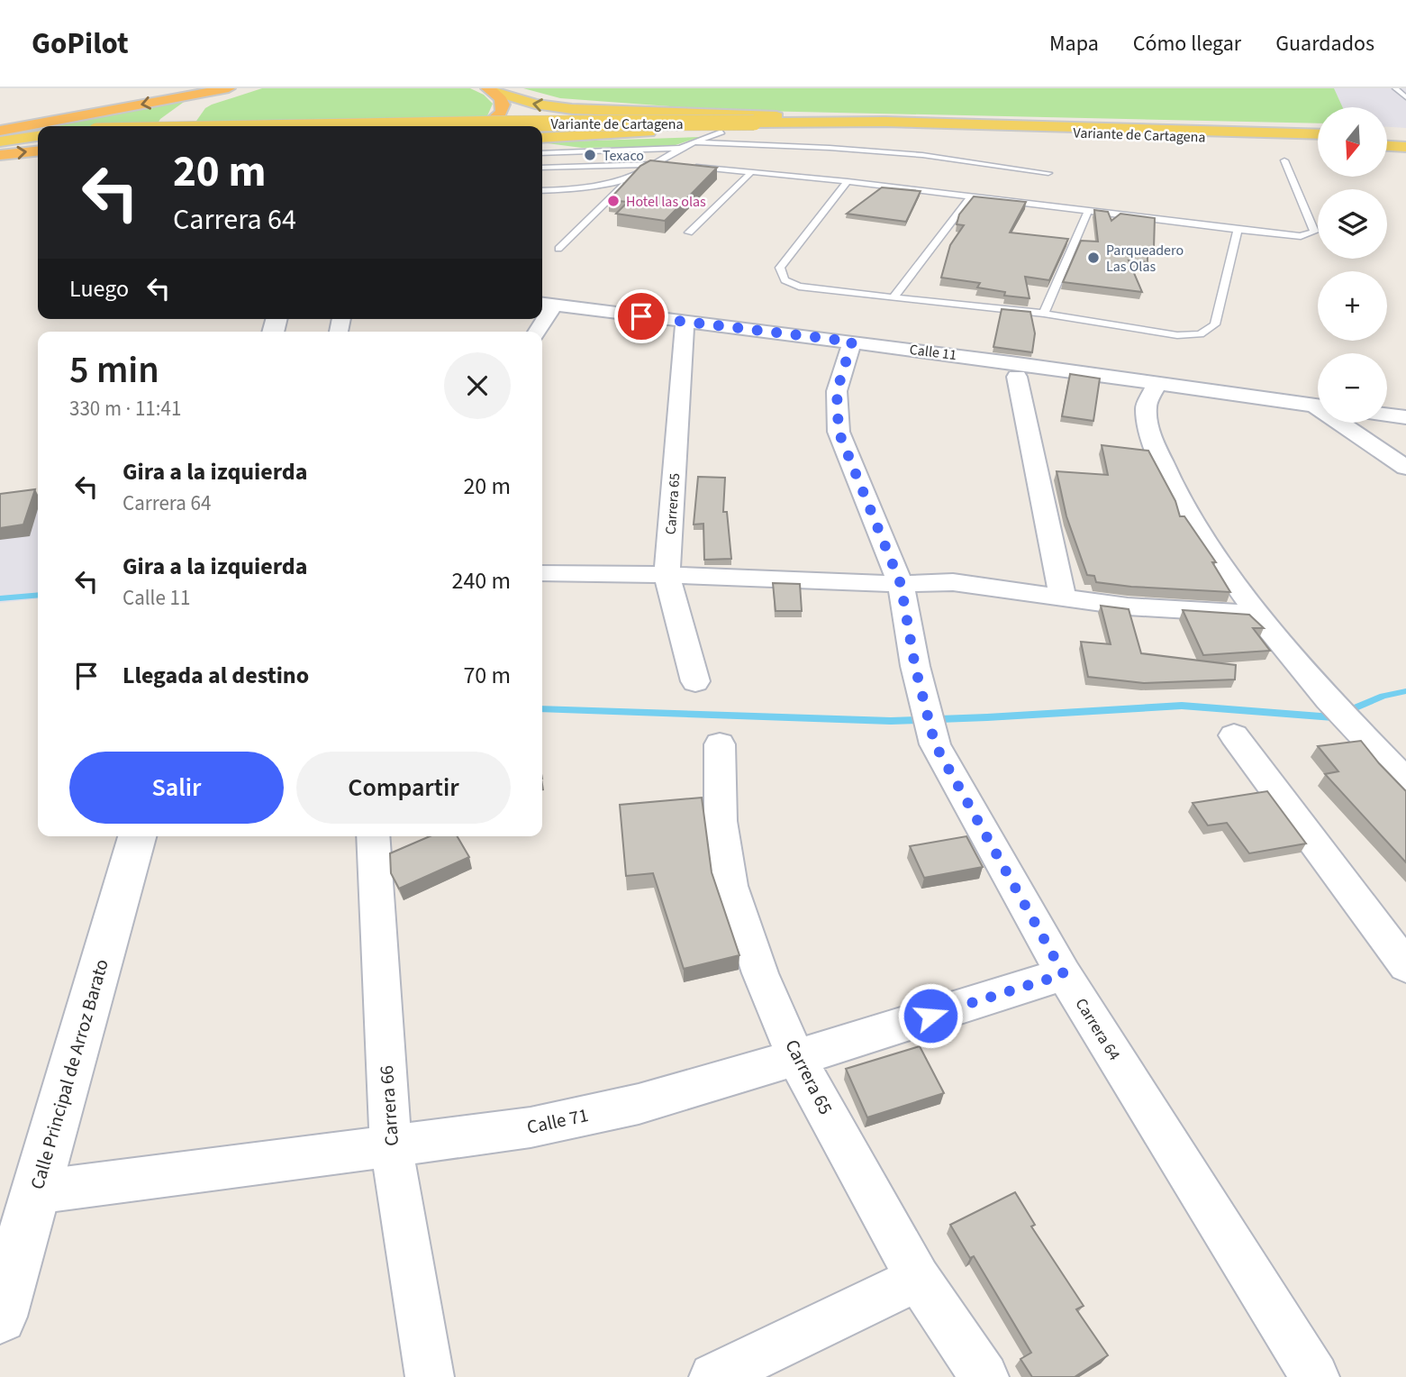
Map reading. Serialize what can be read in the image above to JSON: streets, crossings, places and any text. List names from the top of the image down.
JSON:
{
  "streets": {
    "main road": ["Variante de Cartagena"],
    "street": [
      "Calle 11",
      "Carrera 65",
      "Carrera 64",
      "Calle Principal de Arroz Barato",
      "Carrera 66",
      "Calle 71"
    ]
  },
  "crossings": [
    ["Calle 11", "Carrera 65"],
    ["Calle 11", "Carrera 64"],
    ["Carrera 65", "Calle 71"],
    ["Carrera 64", "Calle 71"],
    ["Calle Principal de Arroz Barato", "Calle 71"],
    ["Carrera 66", "Calle 71"]
  ],
  "places": ["Texaco", "Hotel las olas", "Parqueadero Las Olas"],
  "north": "bottom",
  "page": {
    "header": "GoPilot",
    "nav": ["Mapa", "Cómo llegar", "Guardados"],
    "map_buttons": ["+", "−"],
    "turn": ["20 m", "Carrera 64"],
    "then": "Luego",
    "heading": ["5 min", "330 m · 11:41"],
    "list": [
      {
        "name": "Gira a la izquierda",
        "note": "Carrera 64",
        "value": "20 m"
      },
      {
        "name": "Gira a la izquierda",
        "note": "Calle 11",
        "value": "240 m"
      },
      {
        "name": "Llegada al destino",
        "value": "70 m"
      }
    ],
    "buttons": ["Salir", "Compartir"]
  }
}
